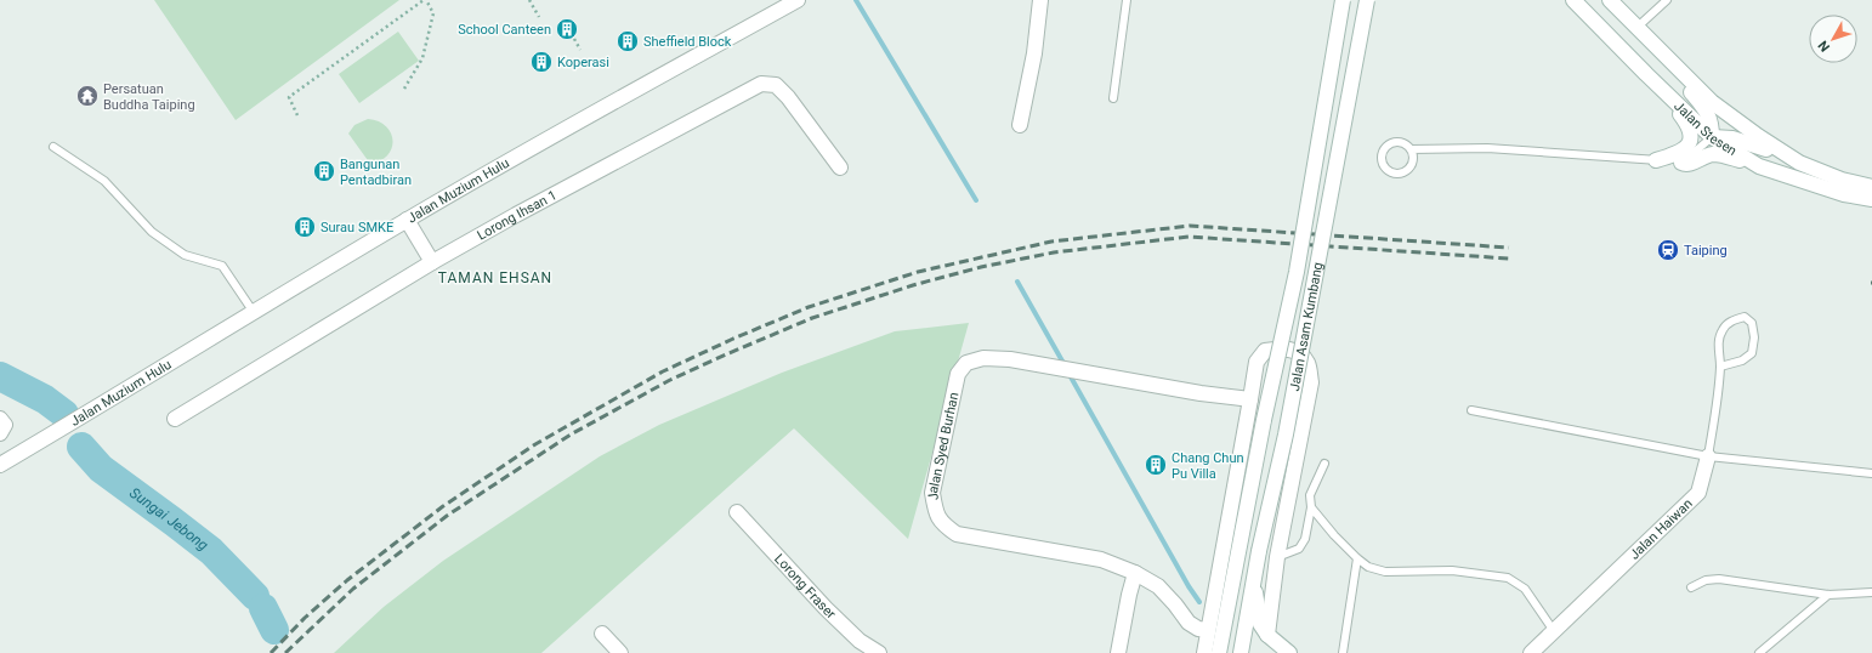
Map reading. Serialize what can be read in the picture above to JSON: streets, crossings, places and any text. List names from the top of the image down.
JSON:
{
  "streets": {
    "street": [
      "Jalan Stesen",
      "Jalan Muzium Hulu",
      "Lorong Ihsan 1",
      "Jalan Asam Kumbang",
      "Jalan Syed Burhan",
      "Jalan Haiwan",
      "Lorong Fraser"
    ]
  },
  "districts": ["TAMAN EHSAN"],
  "water": ["Sungai Jebong"],
  "places": {
    "building": [
      "School Canteen",
      "Sheffield Block",
      "Koperasi",
      "Bangunan Pentadbiran",
      "Surau SMKE",
      "Chang Chun Pu Villa"
    ],
    "temple": ["Persatuan Buddha Taiping"],
    "station": ["Taiping"]
  },
  "north": "bottom left"
}
